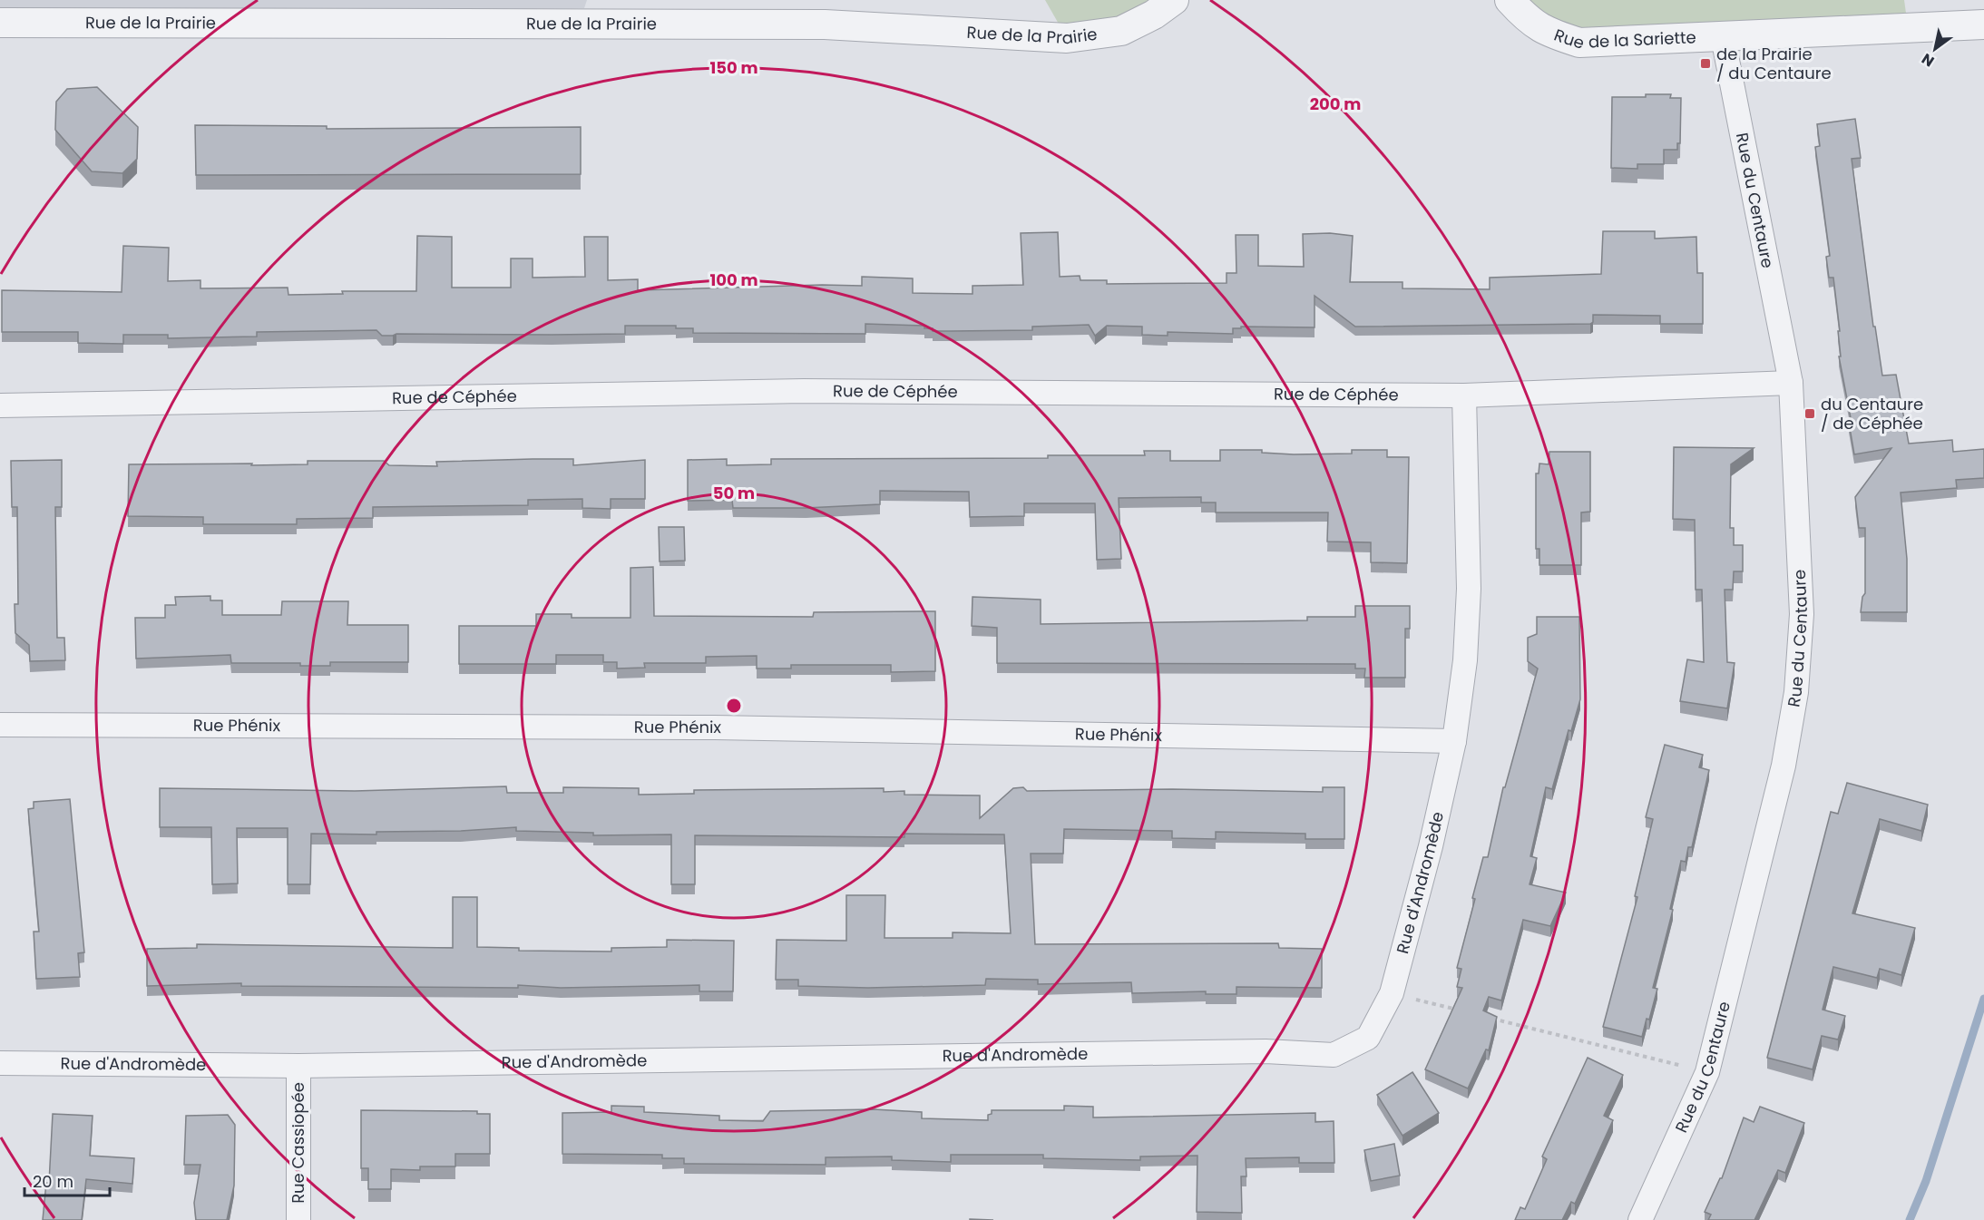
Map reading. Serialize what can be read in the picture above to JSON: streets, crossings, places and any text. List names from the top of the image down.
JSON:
{
  "streets": {
    "street": [
      "Rue de la Prairie",
      "Rue de la Sariette",
      "Rue du Centaure",
      "Rue de Céphée",
      "Rue Phénix",
      "Rue d'Andromède",
      "Rue Cassiopée"
    ]
  },
  "crossings": [
    ["Rue de la Sariette", "Rue du Centaure"],
    ["Rue du Centaure", "Rue de Céphée"],
    ["Rue de Céphée", "Rue d'Andromède"],
    ["Rue Phénix", "Rue d'Andromède"],
    ["Rue d'Andromède", "Rue Cassiopée"]
  ],
  "places": {
    "transit": ["de la Prairie / du Centaure", "du Centaure / de Céphée"]
  },
  "scale_bar": "20 m",
  "north": "bottom left",
  "rings": [
    "150 m",
    "200 m",
    "100 m",
    "50 m"
  ]
}
